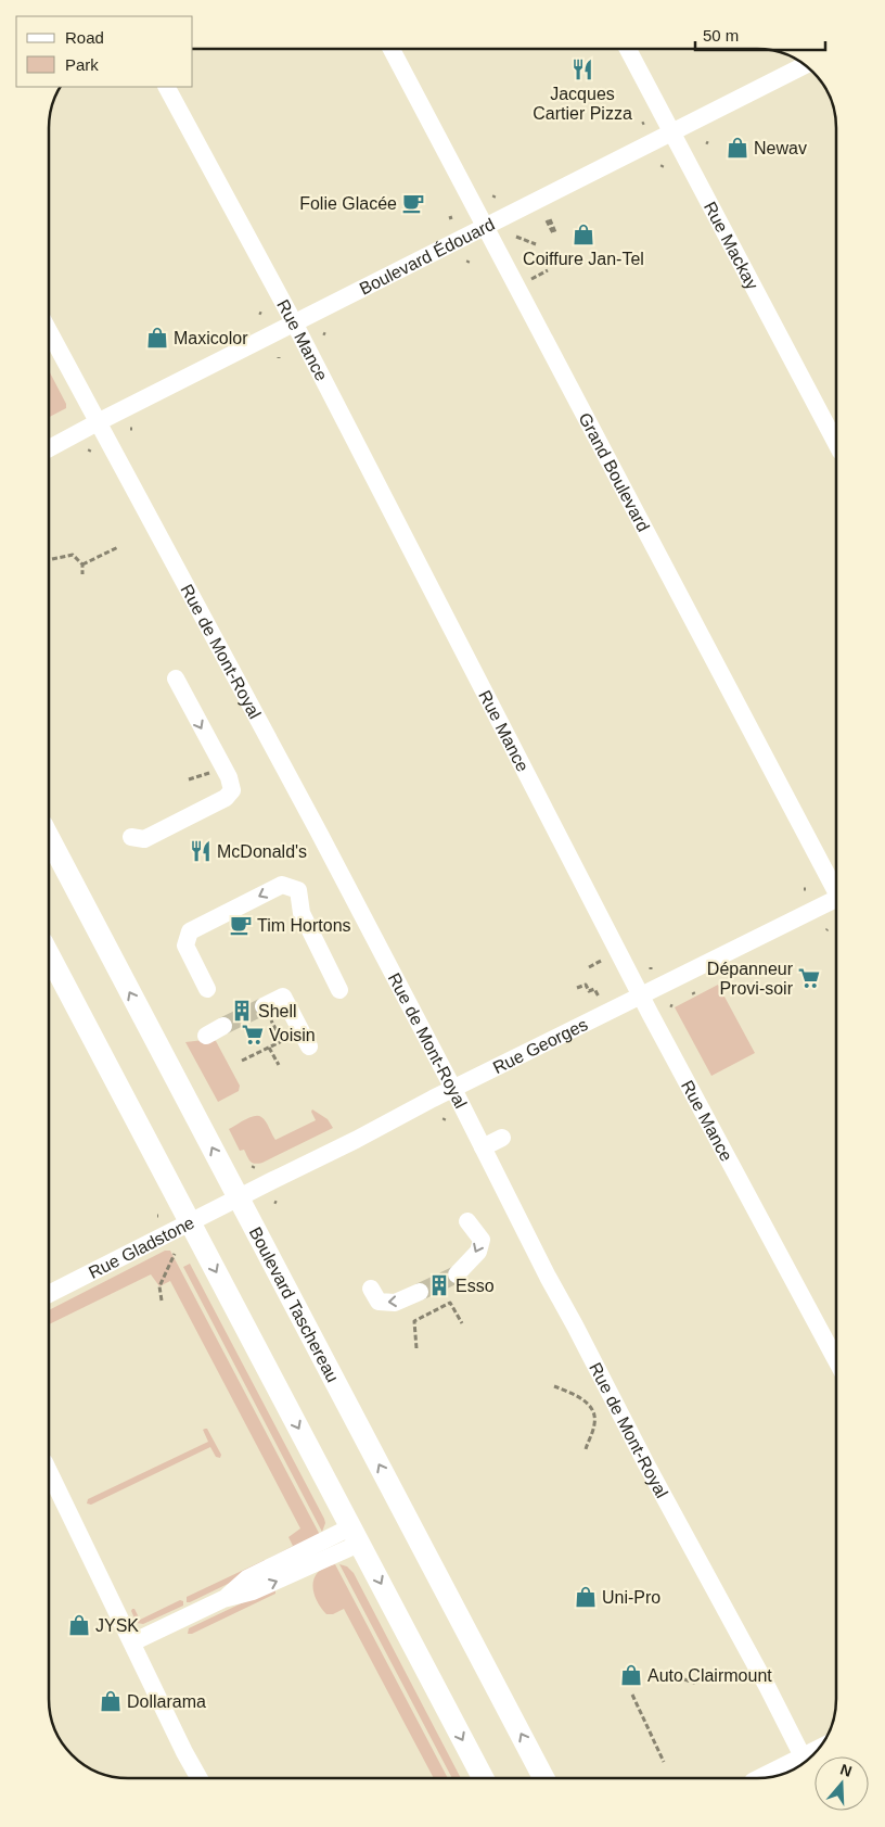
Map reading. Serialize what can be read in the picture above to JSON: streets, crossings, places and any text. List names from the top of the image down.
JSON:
{
  "streets": {
    "main road": ["Boulevard Taschereau"],
    "street": [
      "Rue Mackay",
      "Boulevard Édouard",
      "Rue Mance",
      "Grand Boulevard",
      "Rue de Mont-Royal",
      "Rue Georges",
      "Rue Gladstone"
    ]
  },
  "crossings": [
    ["Rue Mackay", "Boulevard Édouard"],
    ["Boulevard Édouard", "Rue Mance"],
    ["Boulevard Édouard", "Grand Boulevard"],
    ["Boulevard Édouard", "Rue de Mont-Royal"],
    ["Rue Mance", "Rue Georges"],
    ["Rue de Mont-Royal", "Rue Georges"],
    ["Rue Georges", "Rue Gladstone"],
    ["Rue Georges", "Boulevard Taschereau"],
    ["Rue Gladstone", "Boulevard Taschereau"]
  ],
  "places": {
    "restaurant": ["Jacques Cartier Pizza", "McDonald's"],
    "shop": [
      "Newav",
      "Coiffure Jan-Tel",
      "Maxicolor",
      "Uni-Pro",
      "JYSK",
      "Auto Clairmount",
      "Dollarama"
    ],
    "cafe": ["Folie Glacée", "Tim Hortons"],
    "supermarket": ["Dépanneur Provi-soir", "Voisin"],
    "building": ["Shell", "Esso"]
  },
  "legend": ["Road", "Park"],
  "scale_bar": "50 m",
  "north": "top"
}
